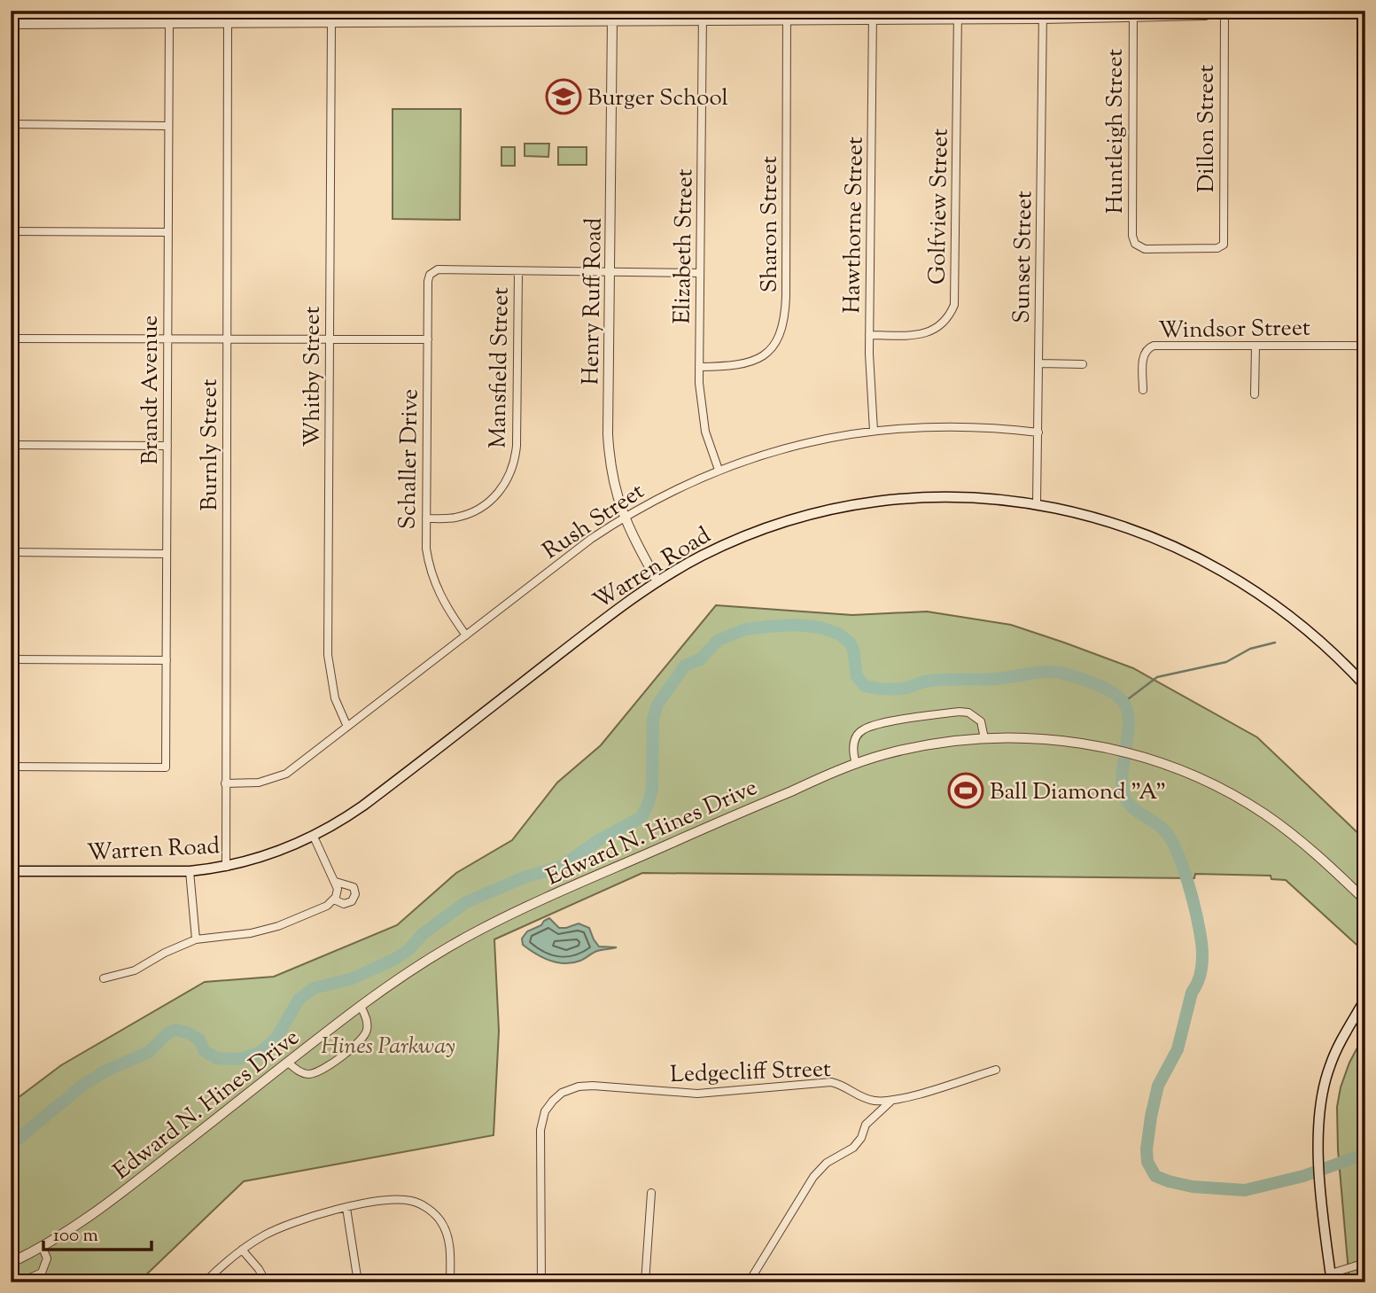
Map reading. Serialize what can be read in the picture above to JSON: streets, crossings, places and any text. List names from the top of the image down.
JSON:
{
  "streets": {
    "main road": ["Warren Road"],
    "street": [
      "Dillon Street",
      "Huntleigh Street",
      "Golfview Street",
      "Sharon Street",
      "Hawthorne Street",
      "Elizabeth Street",
      "Sunset Street",
      "Henry Ruff Road",
      "Windsor Street",
      "Mansfield Street",
      "Whitby Street",
      "Brandt Avenue",
      "Burnly Street",
      "Schaller Drive",
      "Rush Street",
      "Edward N. Hines Drive",
      "Ledgecliff Street"
    ]
  },
  "crossings": [
    ["Dillon Street", "Huntleigh Street"],
    ["Golfview Street", "Hawthorne Street"],
    ["Sharon Street", "Elizabeth Street"],
    ["Hawthorne Street", "Rush Street"],
    ["Elizabeth Street", "Rush Street"],
    ["Sunset Street", "Rush Street"],
    ["Sunset Street", "Warren Road"],
    ["Henry Ruff Road", "Rush Street"],
    ["Henry Ruff Road", "Warren Road"],
    ["Mansfield Street", "Schaller Drive"],
    ["Whitby Street", "Rush Street"],
    ["Burnly Street", "Rush Street"],
    ["Burnly Street", "Warren Road"],
    ["Schaller Drive", "Rush Street"]
  ],
  "parks": ["Hines Parkway"],
  "places": {
    "school or university": ["Burger School"],
    "sports": ["Ball Diamond \"A\""]
  },
  "scale_bar": "100 m"
}
